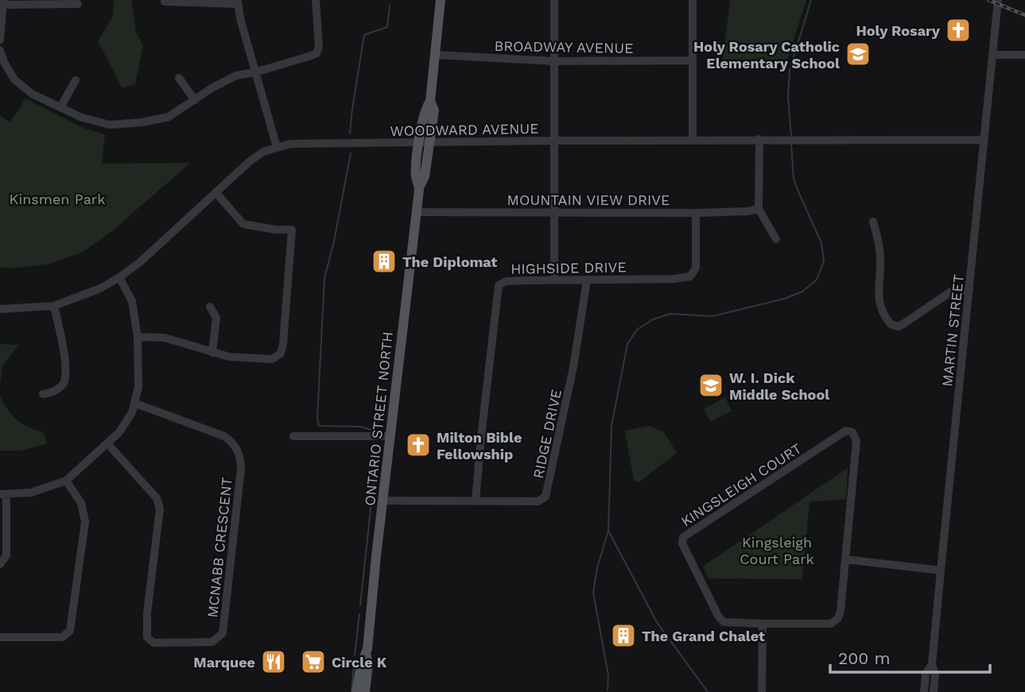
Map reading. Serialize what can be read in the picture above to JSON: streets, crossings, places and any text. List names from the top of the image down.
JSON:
{
  "streets": {
    "main road": ["ONTARIO STREET NORTH"],
    "street": [
      "BROADWAY AVENUE",
      "WOODWARD AVENUE",
      "MOUNTAIN VIEW DRIVE",
      "HIGHSIDE DRIVE",
      "MARTIN STREET",
      "RIDGE DRIVE",
      "KINGSLEIGH COURT",
      "MCNABB CRESCENT"
    ]
  },
  "crossings": [
    ["BROADWAY AVENUE", "ONTARIO STREET NORTH"],
    ["WOODWARD AVENUE", "MARTIN STREET"],
    ["WOODWARD AVENUE", "ONTARIO STREET NORTH"],
    ["MOUNTAIN VIEW DRIVE", "HIGHSIDE DRIVE"],
    ["MOUNTAIN VIEW DRIVE", "ONTARIO STREET NORTH"],
    ["HIGHSIDE DRIVE", "RIDGE DRIVE"],
    ["ONTARIO STREET NORTH", "RIDGE DRIVE"]
  ],
  "parks": ["Kinsmen Park", "Kingsleigh Court Park"],
  "places": {
    "church": ["Holy Rosary", "Milton Bible Fellowship"],
    "school or university": ["Holy Rosary Catholic Elementary School", "W. I. Dick Middle School"],
    "building": ["The Diplomat", "The Grand Chalet"],
    "restaurant": ["Marquee"],
    "supermarket": ["Circle K"]
  },
  "scale_bar": "200 m"
}
